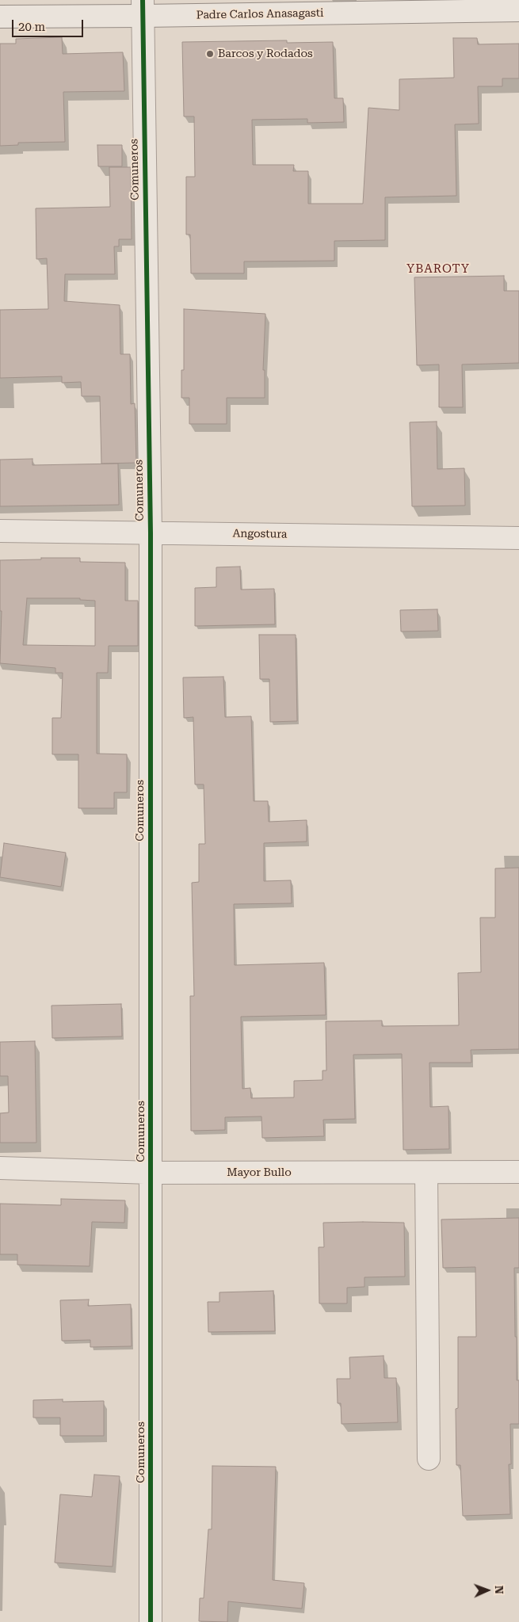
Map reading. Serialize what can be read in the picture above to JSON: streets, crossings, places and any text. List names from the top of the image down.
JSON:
{
  "streets": {
    "street": [
      "Padre Carlos Anasagasti",
      "Comuneros",
      "Angostura",
      "Mayor Bullo"
    ]
  },
  "crossings": [
    ["Padre Carlos Anasagasti", "Comuneros"],
    ["Comuneros", "Angostura"],
    ["Comuneros", "Mayor Bullo"]
  ],
  "districts": ["YBAROTY"],
  "places": ["Barcos y Rodados"],
  "scale_bar": "20 m",
  "north": "right"
}
